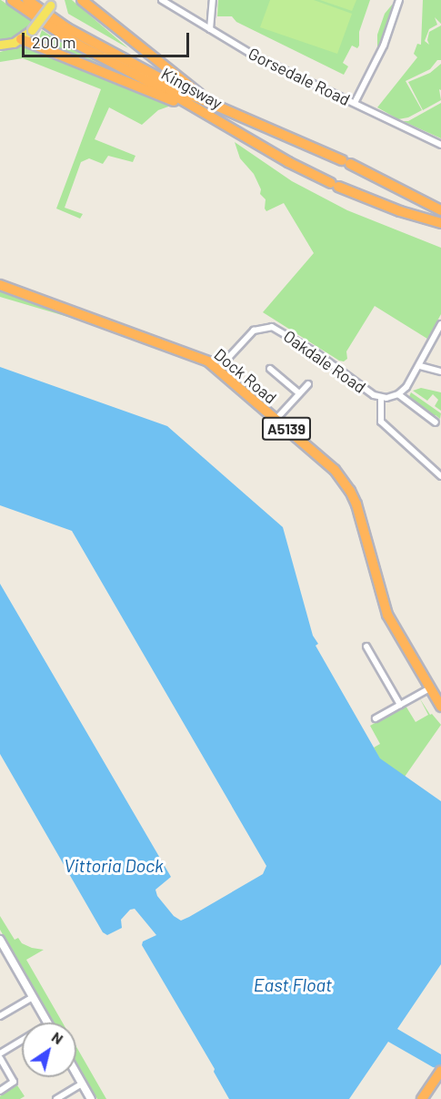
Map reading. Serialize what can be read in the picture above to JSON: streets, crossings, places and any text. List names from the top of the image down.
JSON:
{
  "streets": {
    "highway": ["Kingsway", "Dock Road", "A5139"],
    "street": ["Gorsedale Road", "Oakdale Road"]
  },
  "crossings": [
    ["Oakdale Road", "Dock Road"]
  ],
  "water": ["Vittoria Dock", "East Float"],
  "scale_bar": "200 m",
  "north": "top right"
}
